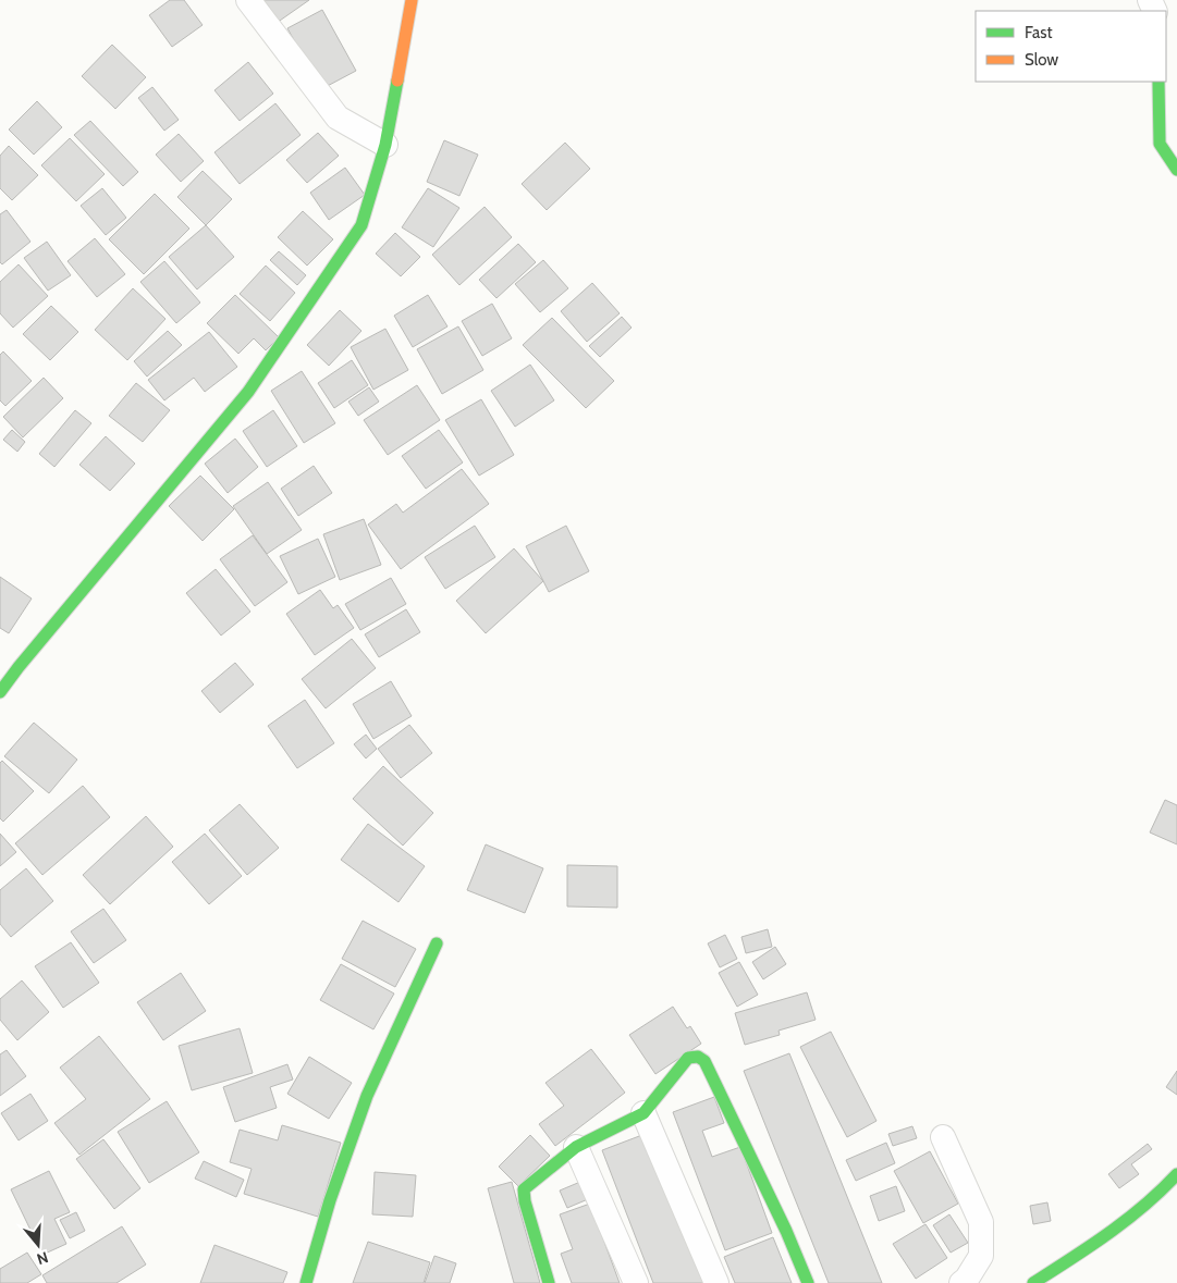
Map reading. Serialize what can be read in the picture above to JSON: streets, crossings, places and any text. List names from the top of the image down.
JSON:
{
  "legend": ["Fast", "Slow"],
  "north": "bottom"
}
